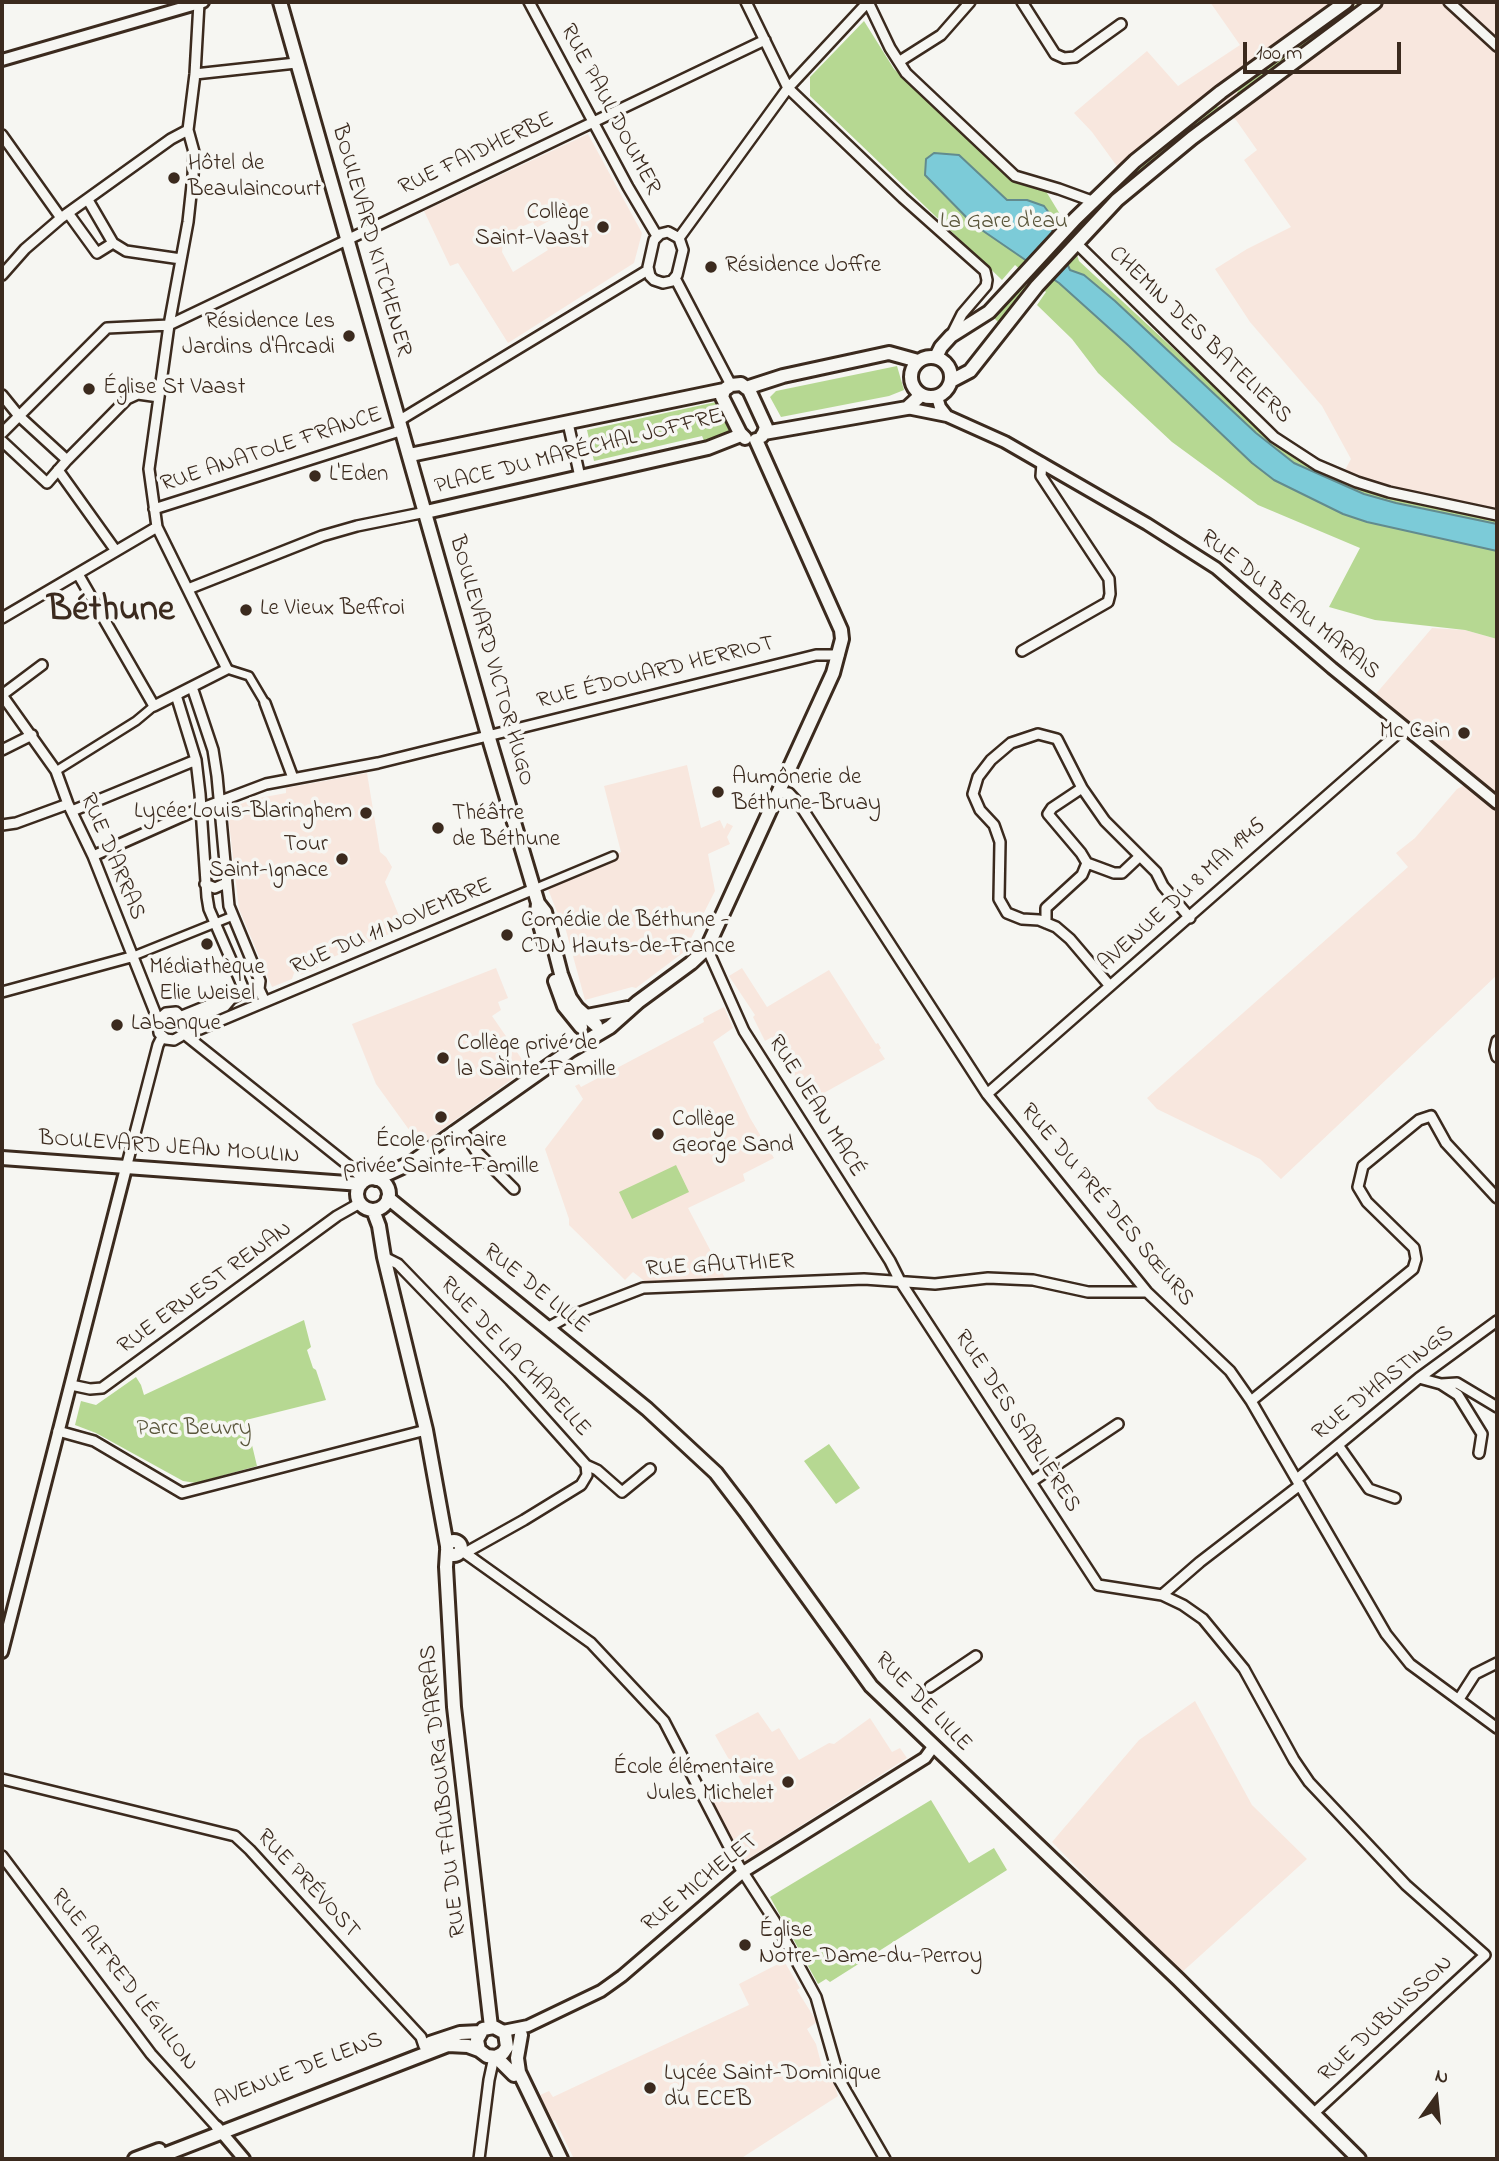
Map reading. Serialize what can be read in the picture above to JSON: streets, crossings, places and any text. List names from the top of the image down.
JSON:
{
  "streets": {
    "main road": [
      "BOULEVARD KITCHENER",
      "PLACE DU MARÉCHAL JOFFRE",
      "BOULEVARD VICTOR HUGO",
      "BOULEVARD JEAN MOULIN",
      "RUE DE LILLE",
      "RUE DU FAUBOURG D'ARRAS",
      "AVENUE DE LENS"
    ],
    "street": [
      "RUE PAUL DOUMER",
      "RUE FAIDHERBE",
      "CHEMIN DES BATELIERS",
      "RUE ANATOLE FRANCE",
      "RUE DU BEAU MARAIS",
      "RUE ÉDOUARD HERRIOT",
      "RUE D'ARRAS",
      "AVENUE DU 8 MAI 1945",
      "RUE DU 11 NOVEMBRE",
      "RUE JEAN MACÉ",
      "RUE DU PRÉ DES SŒURS",
      "RUE GAUTHIER",
      "RUE ERNEST RENAN",
      "RUE DE LA CHAPELLE",
      "RUE D'HASTINGS",
      "RUE DES SABLIÈRES",
      "RUE MICHELET",
      "RUE PRÉVOST",
      "RUE ALFRED LÉGILLON",
      "RUE DUBUISSON"
    ]
  },
  "crossings": [
    ["RUE PAUL DOUMER", "RUE FAIDHERBE"],
    ["RUE PAUL DOUMER", "RUE ANATOLE FRANCE"],
    ["RUE FAIDHERBE", "BOULEVARD KITCHENER"],
    ["BOULEVARD KITCHENER", "RUE ANATOLE FRANCE"],
    ["BOULEVARD KITCHENER", "BOULEVARD VICTOR HUGO"],
    ["RUE ANATOLE FRANCE", "BOULEVARD VICTOR HUGO"],
    ["PLACE DU MARÉCHAL JOFFRE", "BOULEVARD VICTOR HUGO"],
    ["RUE DU BEAU MARAIS", "AVENUE DU 8 MAI 1945"],
    ["BOULEVARD VICTOR HUGO", "RUE ÉDOUARD HERRIOT"],
    ["BOULEVARD VICTOR HUGO", "RUE DU 11 NOVEMBRE"],
    ["RUE ÉDOUARD HERRIOT", "RUE D'ARRAS"],
    ["RUE D'ARRAS", "RUE DU 11 NOVEMBRE"],
    ["AVENUE DU 8 MAI 1945", "RUE DU PRÉ DES SŒURS"],
    ["RUE JEAN MACÉ", "RUE GAUTHIER"],
    ["RUE JEAN MACÉ", "RUE DES SABLIÈRES"],
    ["BOULEVARD JEAN MOULIN", "RUE ERNEST RENAN"],
    ["BOULEVARD JEAN MOULIN", "RUE DE LILLE"],
    ["RUE DU PRÉ DES SŒURS", "RUE GAUTHIER"],
    ["RUE DU PRÉ DES SŒURS", "RUE D'HASTINGS"],
    ["RUE GAUTHIER", "RUE DE LILLE"],
    ["RUE GAUTHIER", "RUE DES SABLIÈRES"],
    ["RUE DE LILLE", "RUE MICHELET"],
    ["RUE DE LILLE", "RUE DUBUISSON"],
    ["RUE DE LA CHAPELLE", "RUE DU FAUBOURG D'ARRAS"],
    ["RUE D'HASTINGS", "RUE DES SABLIÈRES"],
    ["RUE D'HASTINGS", "RUE DUBUISSON"],
    ["RUE DES SABLIÈRES", "RUE DUBUISSON"],
    ["RUE DU FAUBOURG D'ARRAS", "RUE MICHELET"],
    ["RUE DU FAUBOURG D'ARRAS", "AVENUE DE LENS"],
    ["RUE MICHELET", "AVENUE DE LENS"],
    ["RUE PRÉVOST", "AVENUE DE LENS"],
    ["RUE ALFRED LÉGILLON", "AVENUE DE LENS"]
  ],
  "districts": ["Béthune"],
  "parks": ["La Gare d'eau", "Parc Beuvry"],
  "places": [
    "Hôtel de Beaulaincourt",
    "Collège Saint-Vaast",
    "Résidence Joffre",
    "Résidence Les Jardins d'Arcadi",
    "Église St Vaast",
    "L'Eden",
    "Le Vieux Beffroi",
    "Mc Cain",
    "Aumônerie de Béthune-Bruay",
    "Lycée Louis-Blaringhem",
    "Théâtre de Béthune",
    "Tour Saint-Ignace",
    "Comédie de Béthune - CDN Hauts-de-France",
    "Médiathèque Elie Weisel",
    "Labanque",
    "Collège privé de la Sainte-Famille",
    "École primaire privée Sainte-Famille",
    "Collège George Sand",
    "École élémentaire Jules Michelet",
    "Église Notre-Dame-du-Perroy",
    "Lycée Saint-Dominique du ECEB"
  ],
  "scale_bar": "100 m",
  "north": "top"
}
